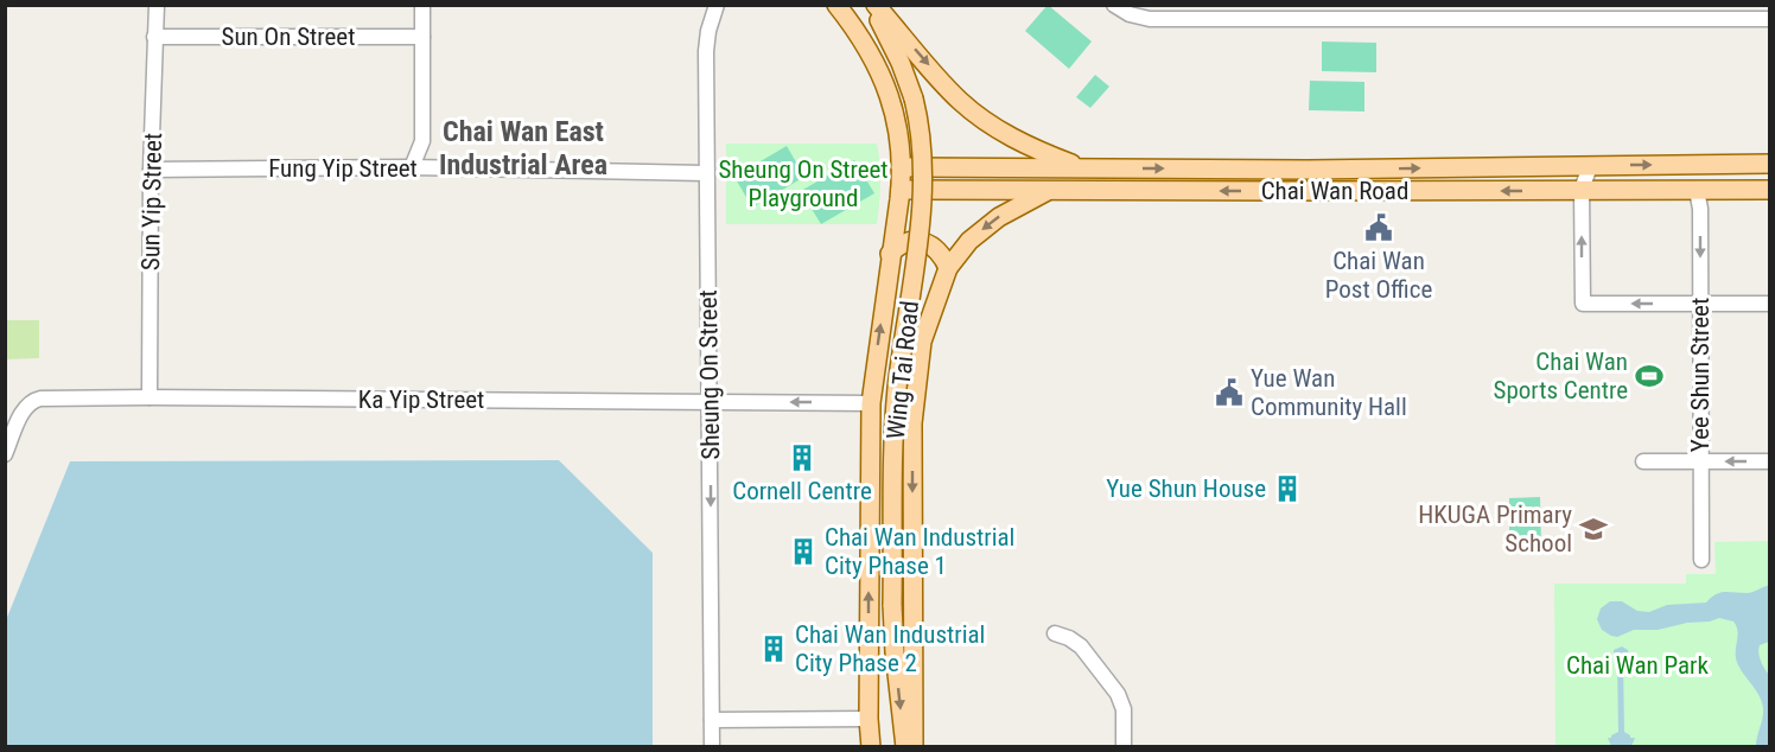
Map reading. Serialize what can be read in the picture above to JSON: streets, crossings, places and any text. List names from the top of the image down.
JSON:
{
  "streets": {
    "main road": ["Chai Wan Road", "Wing Tai Road"],
    "street": [
      "Sun On Street",
      "Fung Yip Street",
      "Sun Yip Street",
      "Sheung On Street",
      "Yee Shun Street",
      "Ka Yip Street"
    ]
  },
  "crossings": [
    ["Sun On Street", "Sun Yip Street"],
    ["Fung Yip Street", "Sun Yip Street"],
    ["Fung Yip Street", "Sheung On Street"],
    ["Chai Wan Road", "Wing Tai Road"],
    ["Chai Wan Road", "Yee Shun Street"],
    ["Sun Yip Street", "Ka Yip Street"],
    ["Wing Tai Road", "Ka Yip Street"],
    ["Sheung On Street", "Ka Yip Street"]
  ],
  "one_way": ["Sheung On Street"],
  "districts": ["Chai Wan East Industrial Area"],
  "parks": ["Sheung On Street Playground", "Chai Wan Park"],
  "places": {
    "public building": ["Chai Wan Post Office", "Yue Wan Community Hall"],
    "sports": ["Chai Wan Sports Centre"],
    "building": [
      "Cornell Centre",
      "Yue Shun House",
      "Chai Wan Industrial City Phase 1",
      "Chai Wan Industrial City Phase 2"
    ],
    "school or university": ["HKUGA Primary School"]
  }
}
